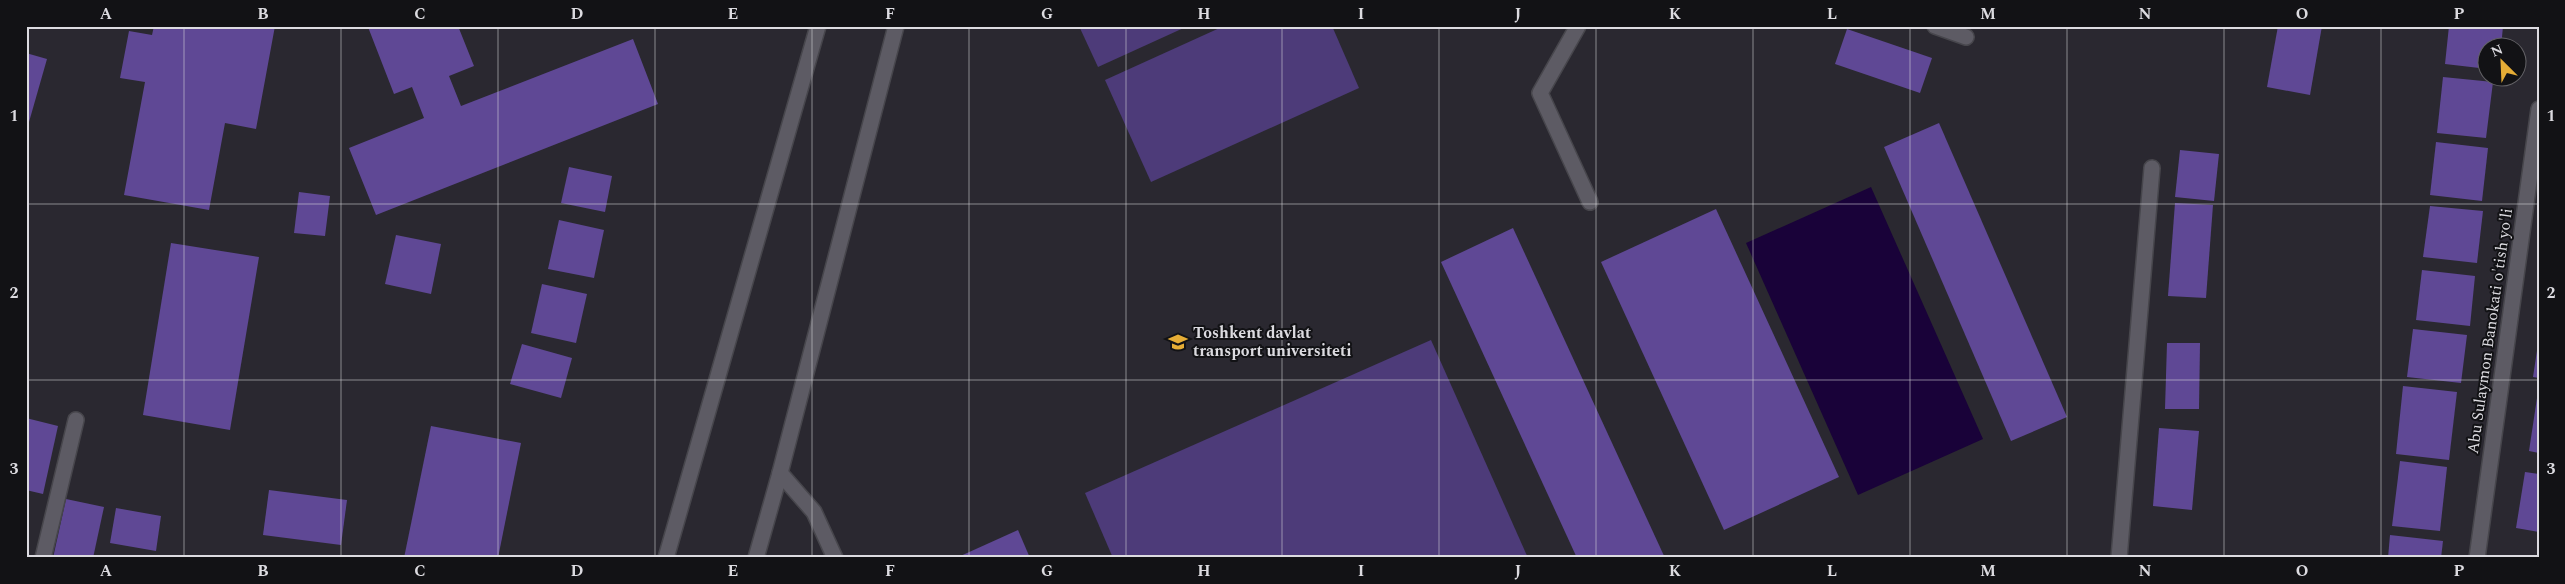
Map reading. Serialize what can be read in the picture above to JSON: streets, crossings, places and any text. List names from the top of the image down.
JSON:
{
  "streets": {
    "street": ["Abu Sulaymon Banokati o'tish yo'li"]
  },
  "places": {
    "school or university": ["Toshkent davlat transport universiteti"]
  },
  "north": "top left",
  "grid": {
    "columns": [
      "A",
      "B",
      "C",
      "D",
      "E",
      "F",
      "G",
      "H",
      "I",
      "J",
      "K",
      "L",
      "M",
      "N",
      "O",
      "P"
    ],
    "rows": ["1", "2", "3"]
  }
}
